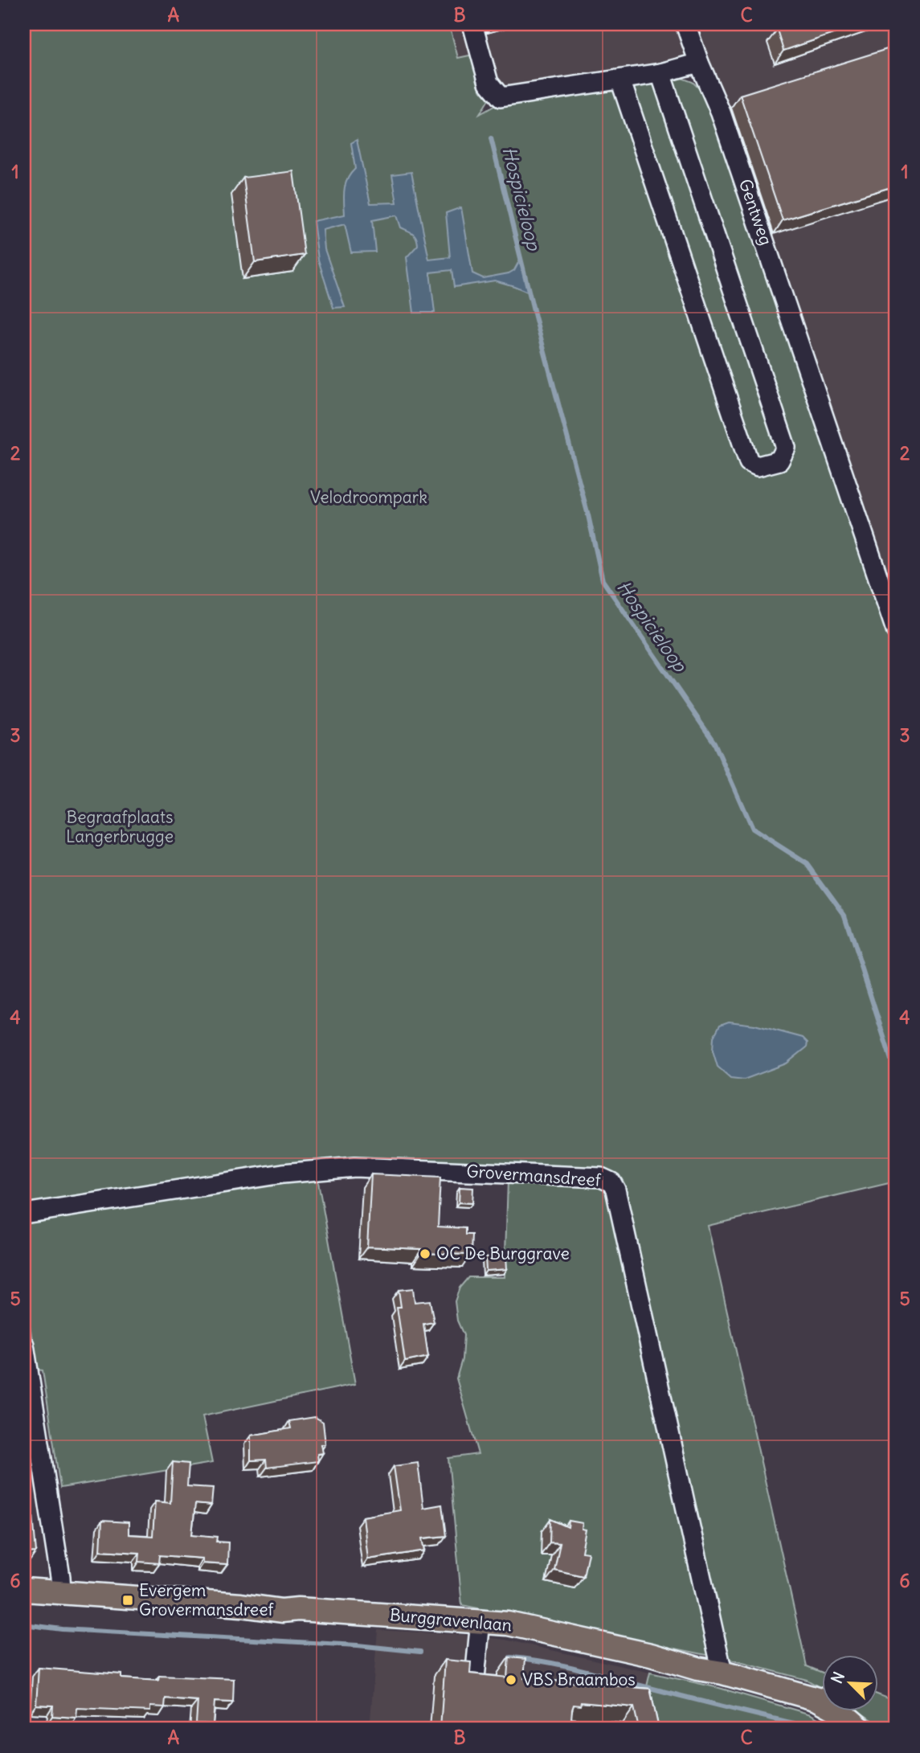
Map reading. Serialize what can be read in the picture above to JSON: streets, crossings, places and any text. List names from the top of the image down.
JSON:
{
  "streets": {
    "main road": ["Burggravenlaan"],
    "street": ["Gentweg", "Grovermansdreef"]
  },
  "crossings": [
    ["Grovermansdreef", "Burggravenlaan"]
  ],
  "water": ["Hospicieloop"],
  "parks": ["Velodroompark", "Begraafplaats Langerbrugge"],
  "places": {
    "other": ["OC De Burggrave", "VBS Braambos"],
    "transit": ["Evergem Grovermansdreef"]
  },
  "north": "top left",
  "grid": {
    "columns": ["A", "B", "C"],
    "rows": [
      "1",
      "2",
      "3",
      "4",
      "5",
      "6"
    ]
  }
}
